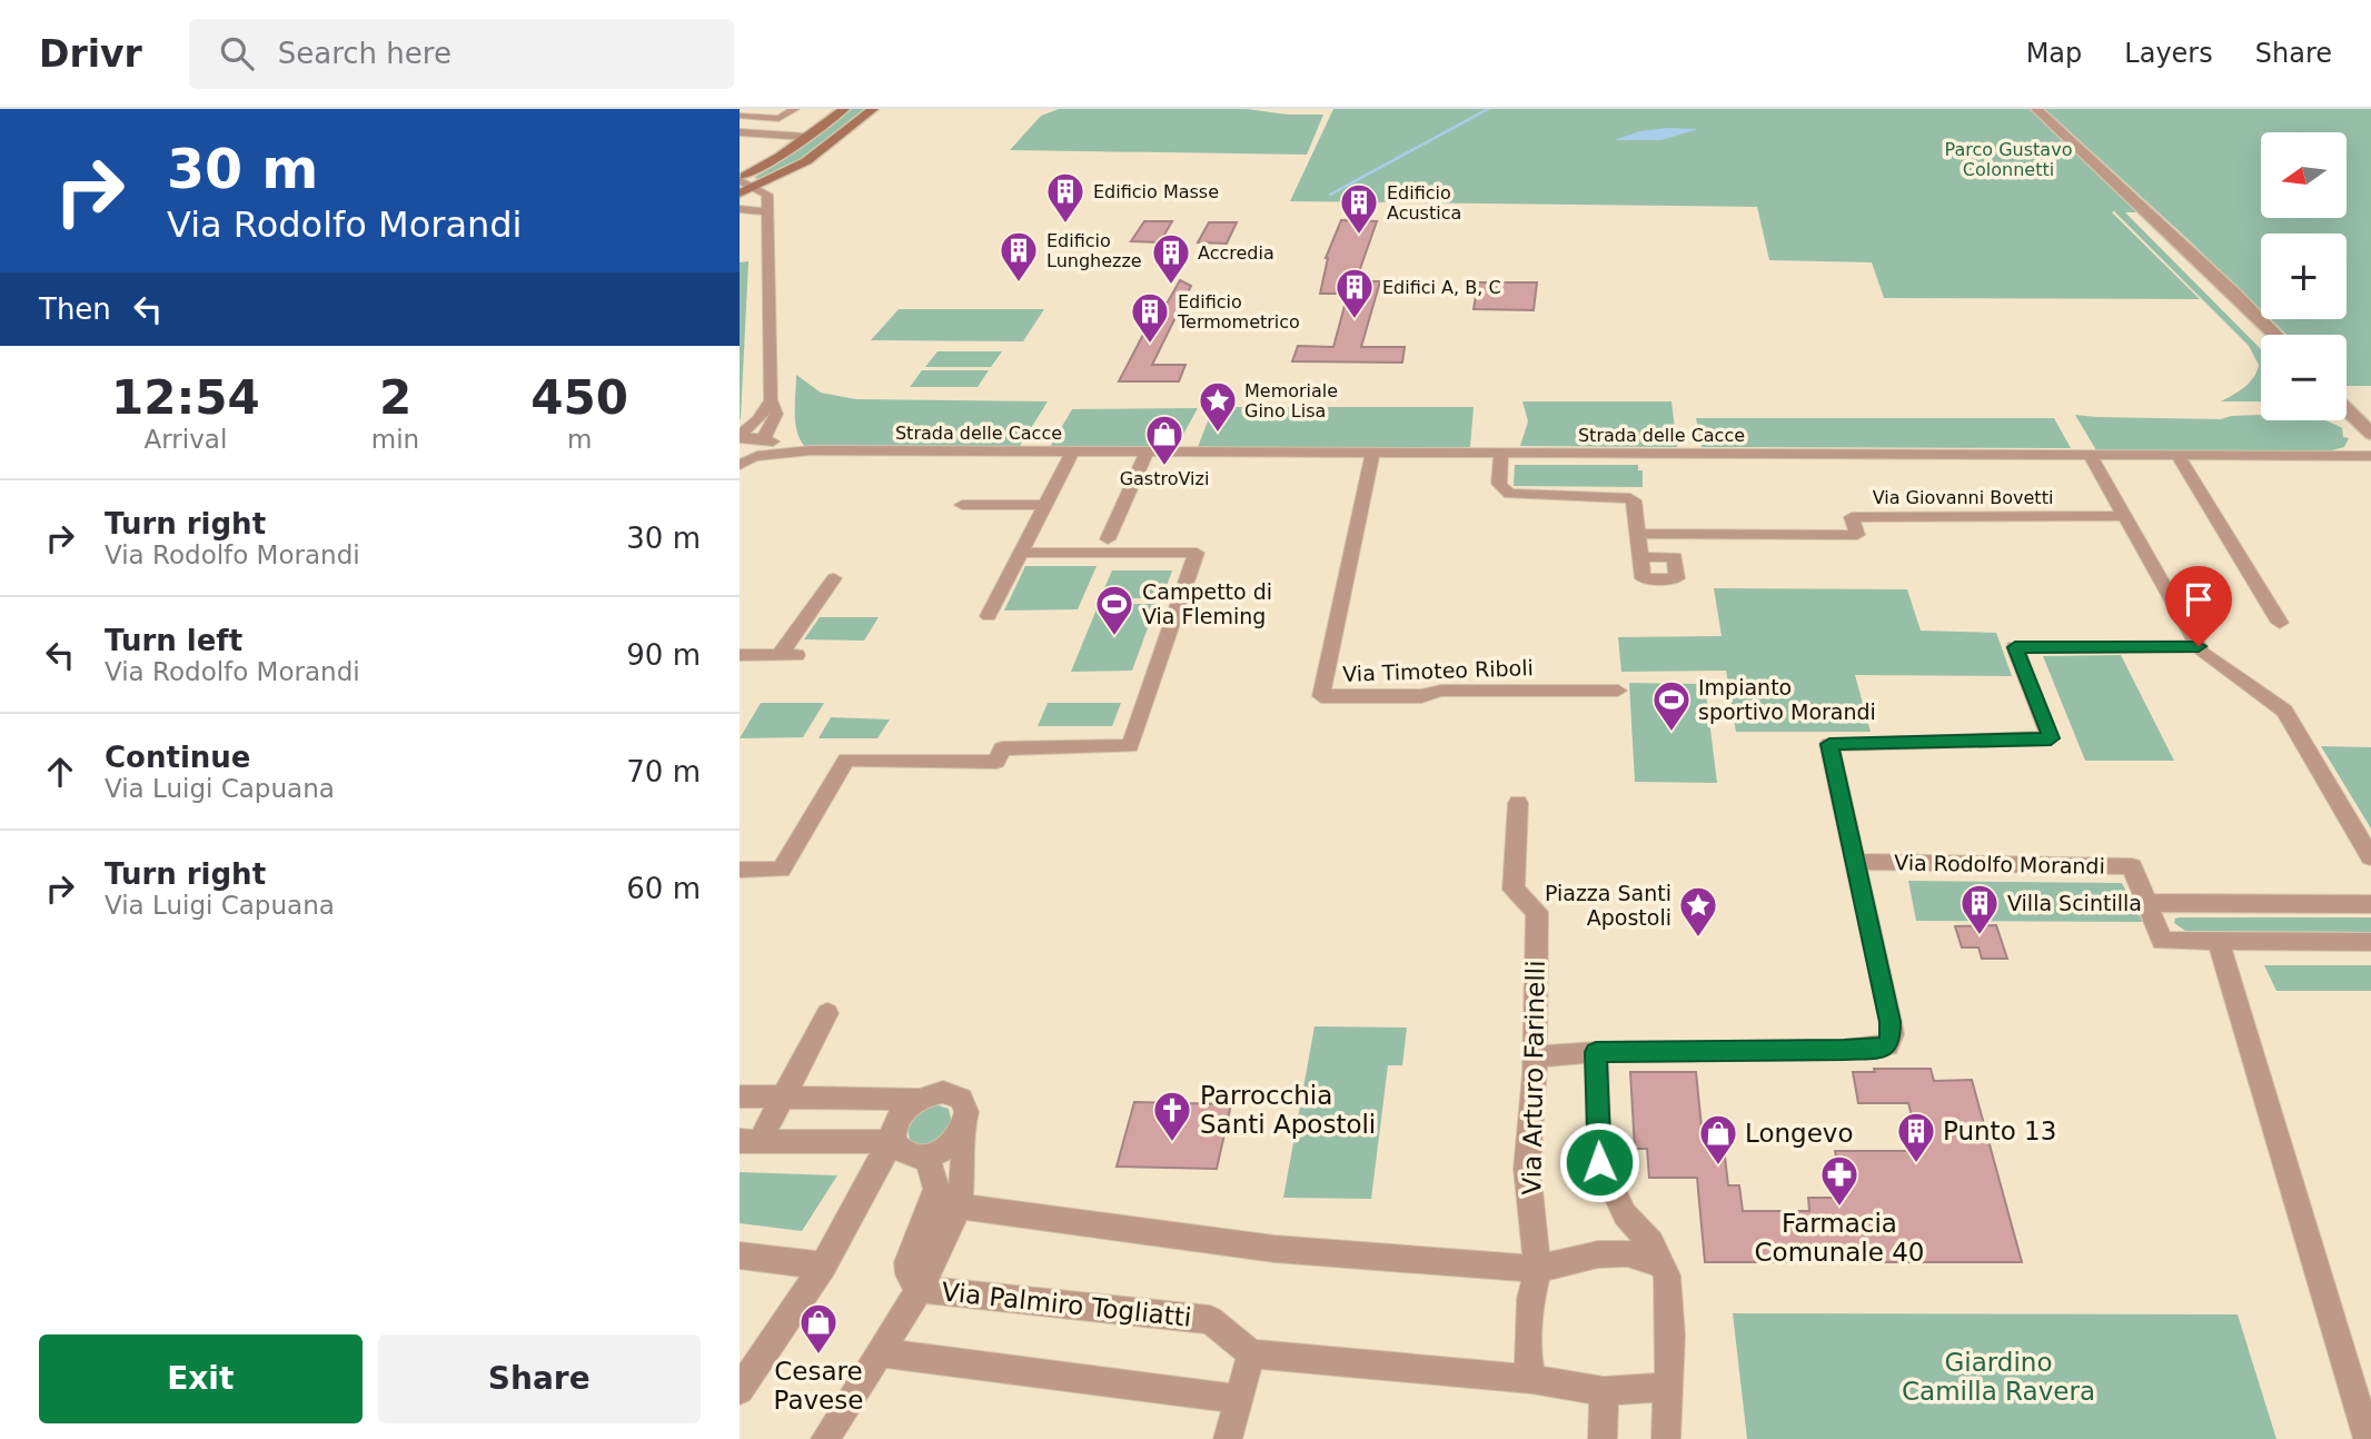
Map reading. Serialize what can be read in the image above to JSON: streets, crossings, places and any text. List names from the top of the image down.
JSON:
{
  "streets": {
    "street": [
      "Strada delle Cacce",
      "Via Giovanni Bovetti",
      "Via Timoteo Riboli",
      "Via Rodolfo Morandi",
      "Via Arturo Farinelli",
      "Via Palmiro Togliatti"
    ]
  },
  "crossings": [
    ["Strada delle Cacce", "Via Timoteo Riboli"]
  ],
  "parks": ["Parco Gustavo Colonnetti", "Giardino Camilla Ravera"],
  "places": {
    "building": [
      "Edificio Masse",
      "Edificio Acustica",
      "Edificio Lunghezze",
      "Accredia",
      "Edifici A, B, C",
      "Edificio Termometrico",
      "Villa Scintilla",
      "Punto 13"
    ],
    "place": ["Memoriale Gino Lisa", "Piazza Santi Apostoli"],
    "shop": ["GastroVizi", "Longevo", "Cesare Pavese"],
    "sports": ["Campetto di Via Fleming", "Impianto sportivo Morandi"],
    "church": ["Parrocchia Santi Apostoli"],
    "pharmacy": ["Farmacia Comunale 40"]
  },
  "north": "left",
  "page": {
    "header": "Drivr",
    "search": "Search here",
    "nav": ["Map", "Layers", "Share"],
    "turn": ["30 m", "Via Rodolfo Morandi"],
    "map_buttons": ["+", "−"],
    "then": "Then",
    "eta": [
      "12:54",
      "Arrival",
      "2",
      "min",
      "450",
      "m"
    ],
    "list": [
      {
        "name": "Turn right",
        "note": "Via Rodolfo Morandi",
        "value": "30 m"
      },
      {
        "name": "Turn left",
        "note": "Via Rodolfo Morandi",
        "value": "90 m"
      },
      {
        "name": "Continue",
        "note": "Via Luigi Capuana",
        "value": "70 m"
      },
      {
        "name": "Turn right",
        "note": "Via Luigi Capuana",
        "value": "60 m"
      }
    ],
    "buttons": ["Exit", "Share"]
  }
}
